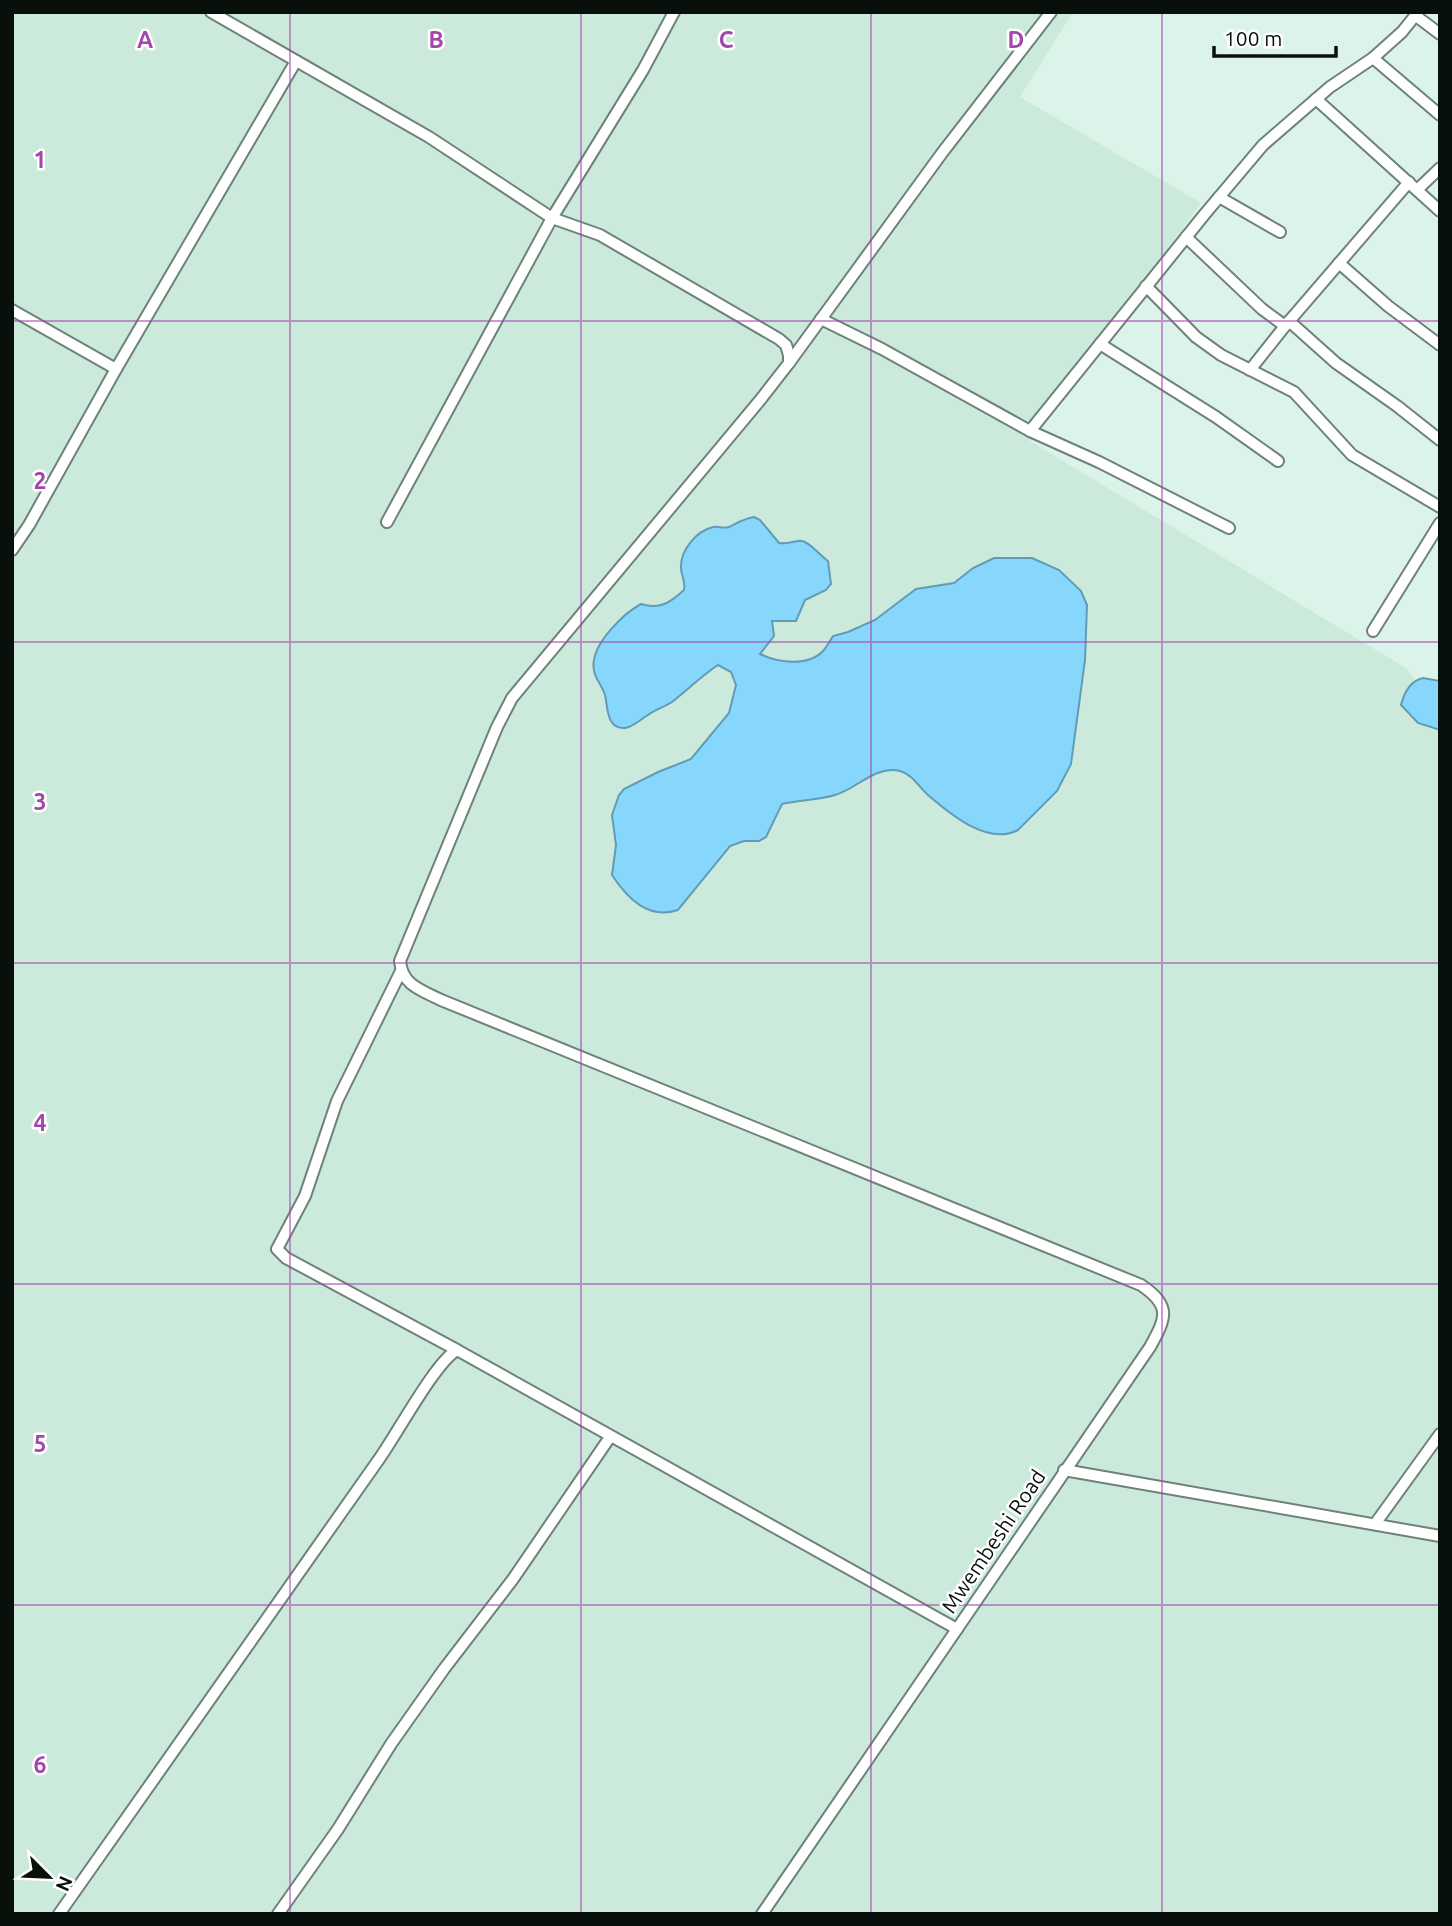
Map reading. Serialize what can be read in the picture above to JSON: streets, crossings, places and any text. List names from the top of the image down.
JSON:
{
  "streets": {
    "street": ["Mwembeshi Road"]
  },
  "scale_bar": "100 m",
  "north": "bottom right",
  "grid": {
    "columns": [
      "A",
      "B",
      "C",
      "D"
    ],
    "rows": [
      "1",
      "2",
      "3",
      "4",
      "5",
      "6"
    ]
  }
}
